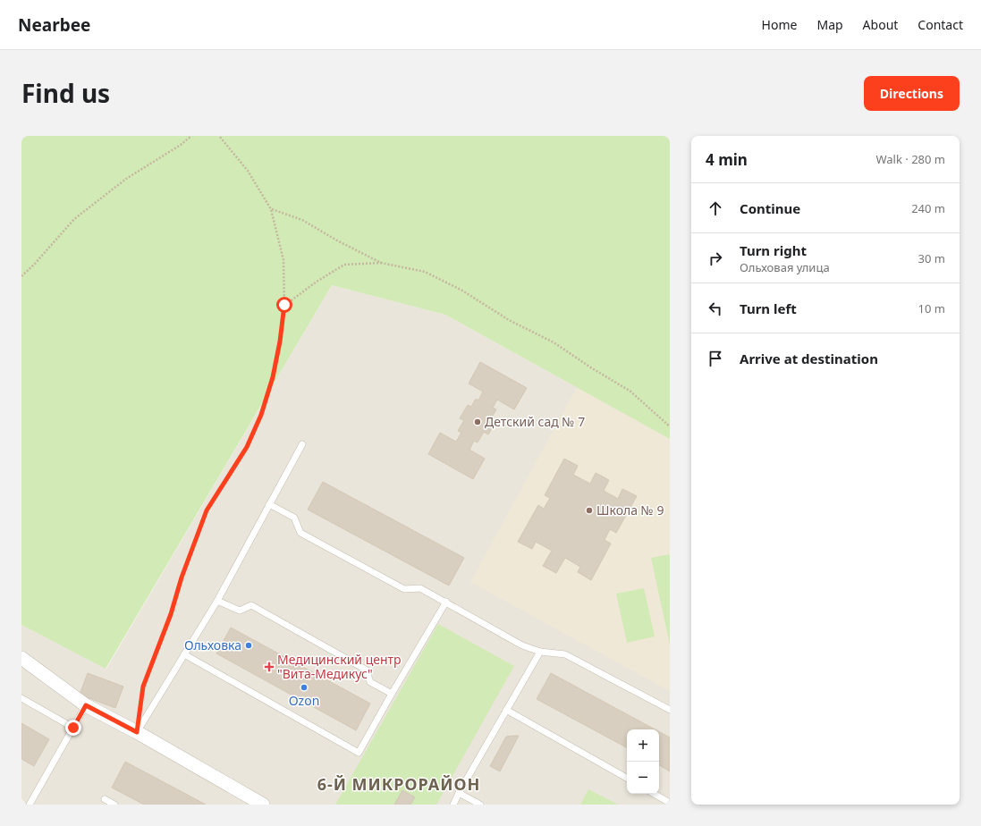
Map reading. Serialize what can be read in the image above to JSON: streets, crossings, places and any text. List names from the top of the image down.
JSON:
{
  "districts": ["6-Й МИКРОРАЙОН"],
  "places": {
    "other": [
      "Детский сад № 7",
      "Школа № 9",
      "Ольховка",
      "Ozon"
    ],
    "health": ["Медицинский центр \"Вита-Медикус\""]
  },
  "page": {
    "header": "Nearbee",
    "nav": [
      "Home",
      "Map",
      "About",
      "Contact"
    ],
    "title": "Find us",
    "buttons": "Directions",
    "heading": ["4 min", "Walk · 280 m"],
    "list": [
      ["Continue", "240 m"],
      ["Turn right", "Ольховая улица", "30 m"],
      ["Turn left", "10 m"],
      "Arrive at destination"
    ],
    "map_buttons": ["+", "−"]
  }
}
